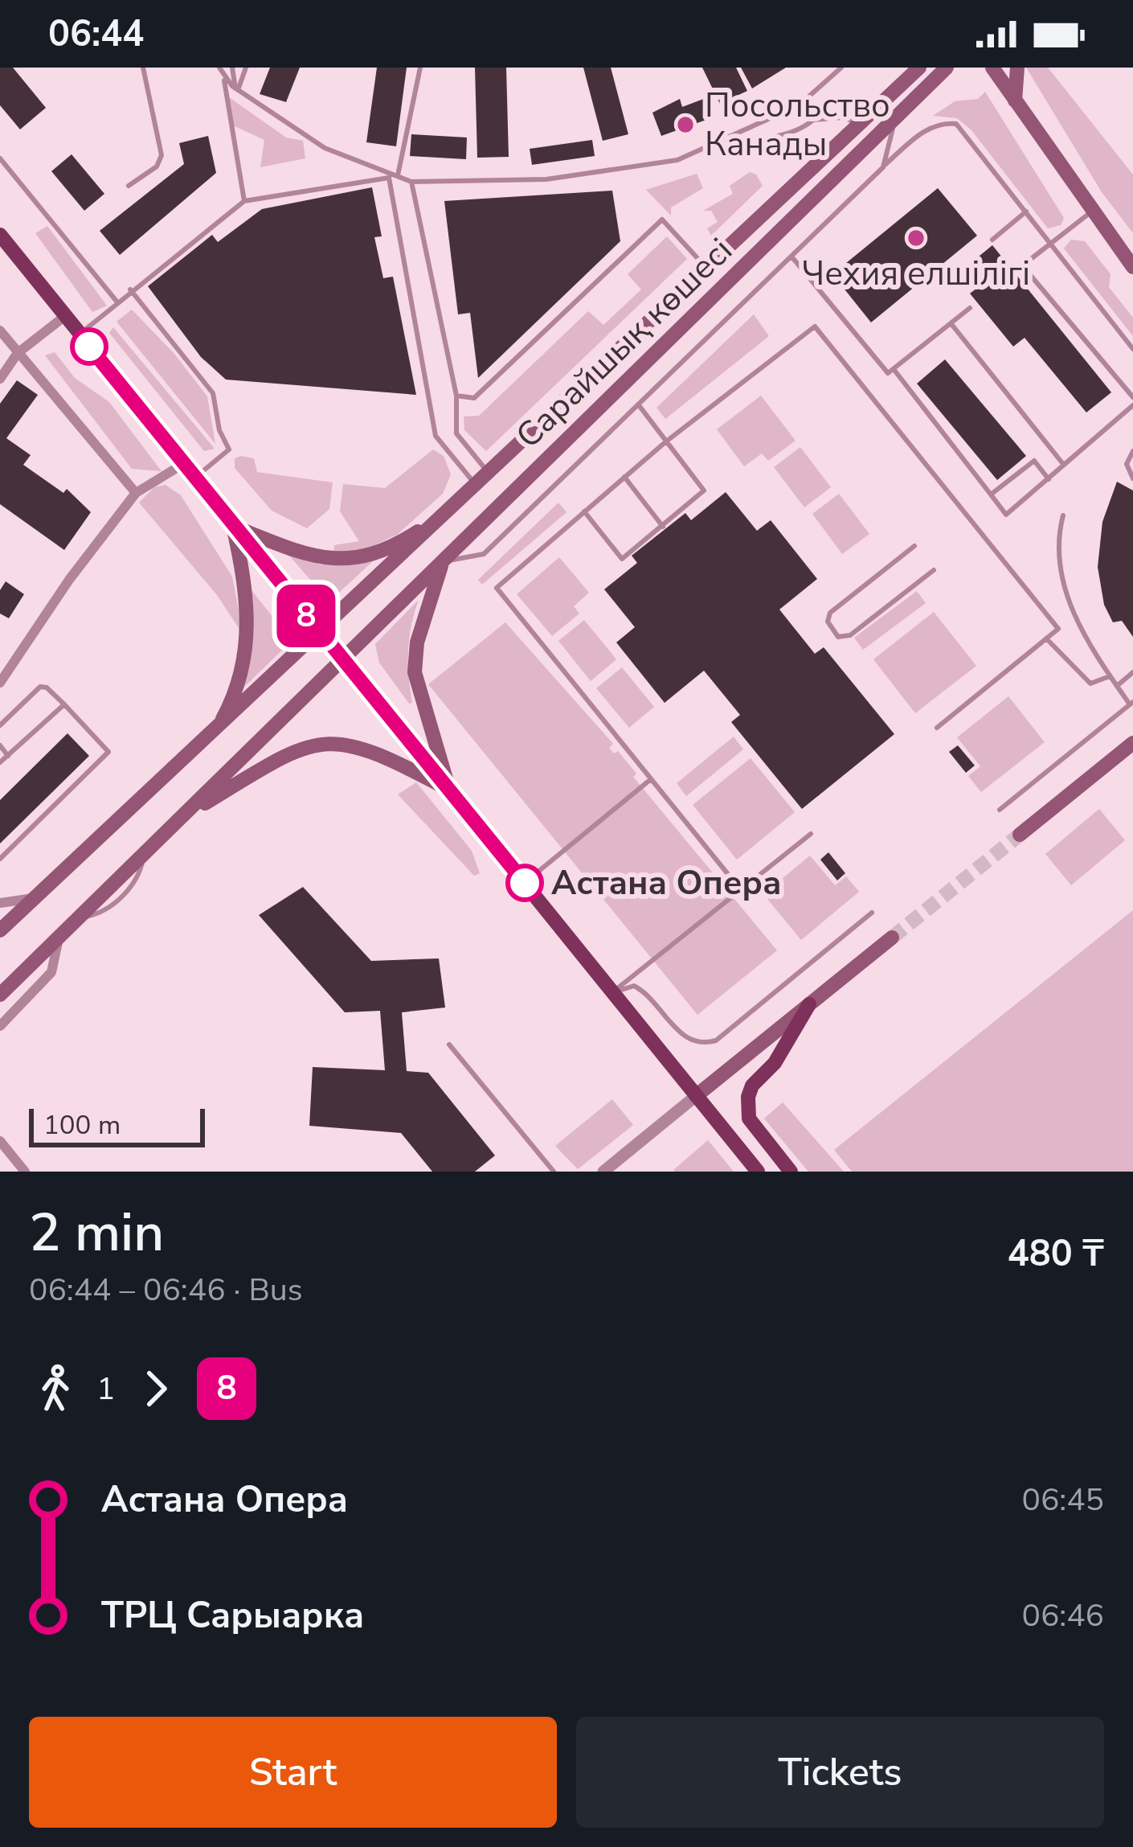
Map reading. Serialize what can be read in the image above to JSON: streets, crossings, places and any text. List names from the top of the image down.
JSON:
{
  "streets": {
    "main road": ["Сарайшық көшесі"]
  },
  "places": ["Посольство Канады", "Чехия елшілігі", "Астана Опера"],
  "lines": ["bus line 8"],
  "scale_bar": "100 m",
  "page": {
    "status": "06:44",
    "on_map": "8",
    "scale": "100 m",
    "heading": ["2 min", "06:44 – 06:46 · Bus", "480 ₸"],
    "legs": ["1", "8"],
    "list": [
      {
        "name": "Астана Опера",
        "value": "06:45"
      },
      {
        "name": "ТРЦ Сарыарка",
        "value": "06:46"
      }
    ],
    "buttons": ["Start", "Tickets"]
  }
}
